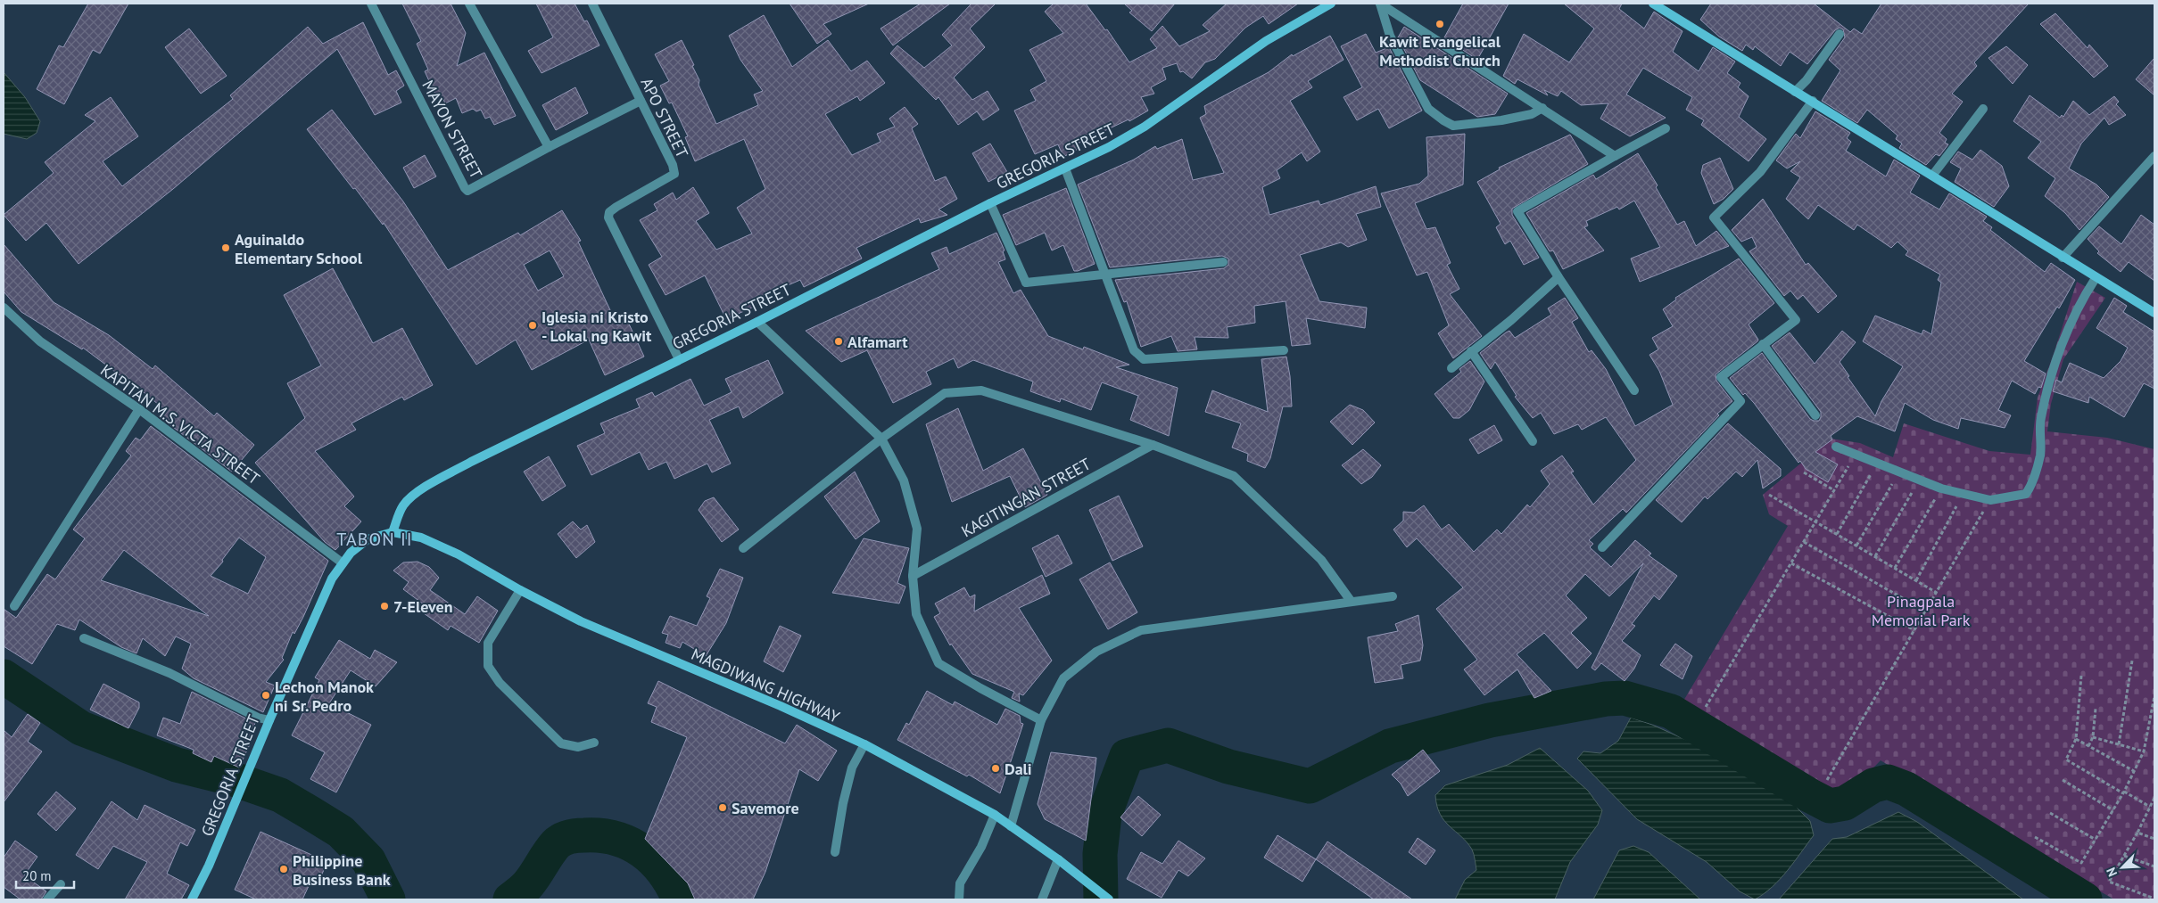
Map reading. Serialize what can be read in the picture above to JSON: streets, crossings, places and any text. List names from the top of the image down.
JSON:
{
  "streets": {
    "street": [
      "APO STREET",
      "MAYON STREET",
      "GREGORIA STREET",
      "KAPITAN M.S. VICTA STREET",
      "KAGITINGAN STREET",
      "MAGDIWANG HIGHWAY"
    ]
  },
  "crossings": [
    ["APO STREET", "MAYON STREET"],
    ["APO STREET", "GREGORIA STREET"],
    ["GREGORIA STREET", "KAPITAN M.S. VICTA STREET"],
    ["GREGORIA STREET", "MAGDIWANG HIGHWAY"]
  ],
  "districts": ["TABON II"],
  "parks": ["Pinagpala Memorial Park"],
  "places": [
    "Kawit Evangelical Methodist Church",
    "Aguinaldo Elementary School",
    "Iglesia ni Kristo - Lokal ng Kawit",
    "Alfamart",
    "7-Eleven",
    "Lechon Manok ni Sr. Pedro",
    "Dali",
    "Savemore",
    "Philippine Business Bank"
  ],
  "scale_bar": "20 m",
  "north": "bottom left"
}
